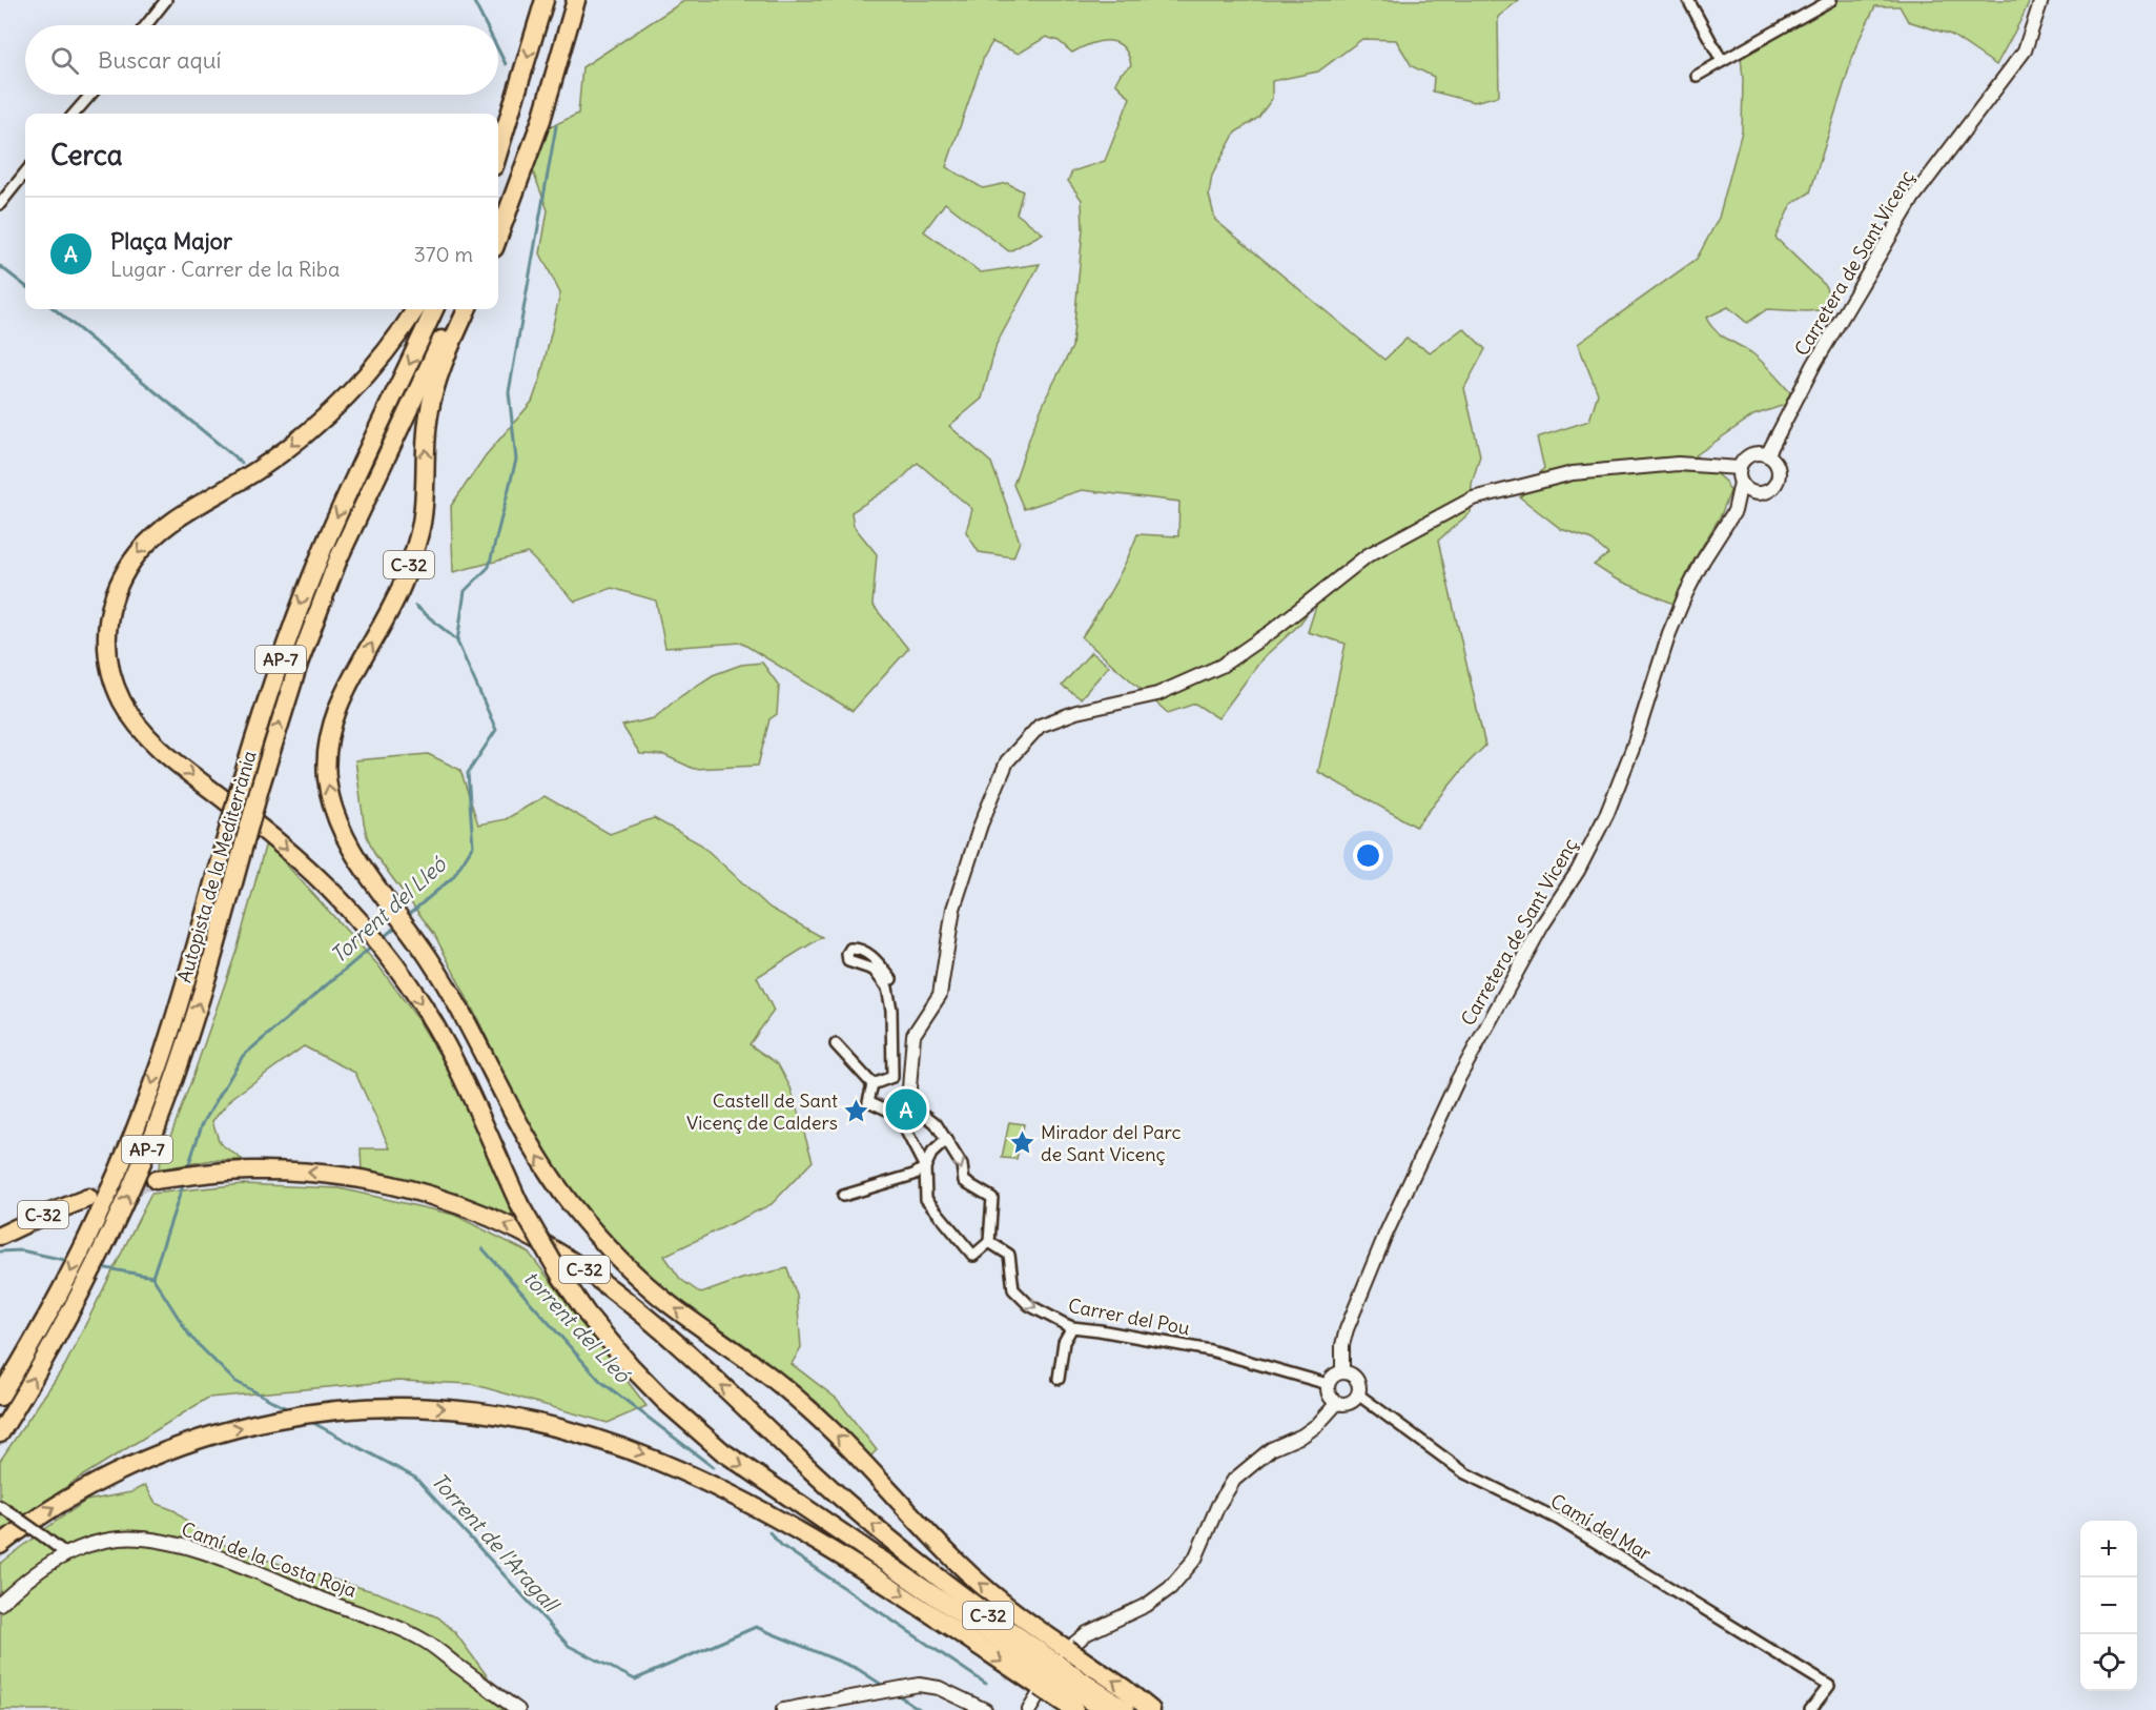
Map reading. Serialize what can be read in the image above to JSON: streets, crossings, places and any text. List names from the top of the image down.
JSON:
{
  "streets": {
    "highway": ["C-32", "AP-7", "Autopista de la Mediterrània"],
    "street": [
      "Carretera de Sant Vicenç",
      "Carrer del Pou",
      "Camí del Mar",
      "Camí de la Costa Roja"
    ]
  },
  "crossings": [
    ["Carretera de Sant Vicenç", "Carrer del Pou"],
    ["Carretera de Sant Vicenç", "Camí del Mar"],
    ["Carrer del Pou", "Camí del Mar"]
  ],
  "water": ["Torrent del Lleó", "torrent del Lleó", "Torrent de l'Aragall"],
  "places": {
    "place": ["Castell de Sant Vicenç de Calders", "Mirador del Parc de Sant Vicenç"]
  },
  "page": {
    "search": "Buscar aquí",
    "heading": "Cerca",
    "list": [
      {
        "mark": "A",
        "name": "Plaça Major",
        "note": "Lugar · Carrer de la Riba",
        "value": "370 m"
      }
    ],
    "pins": "A",
    "map_buttons": ["+", "−"]
  }
}
